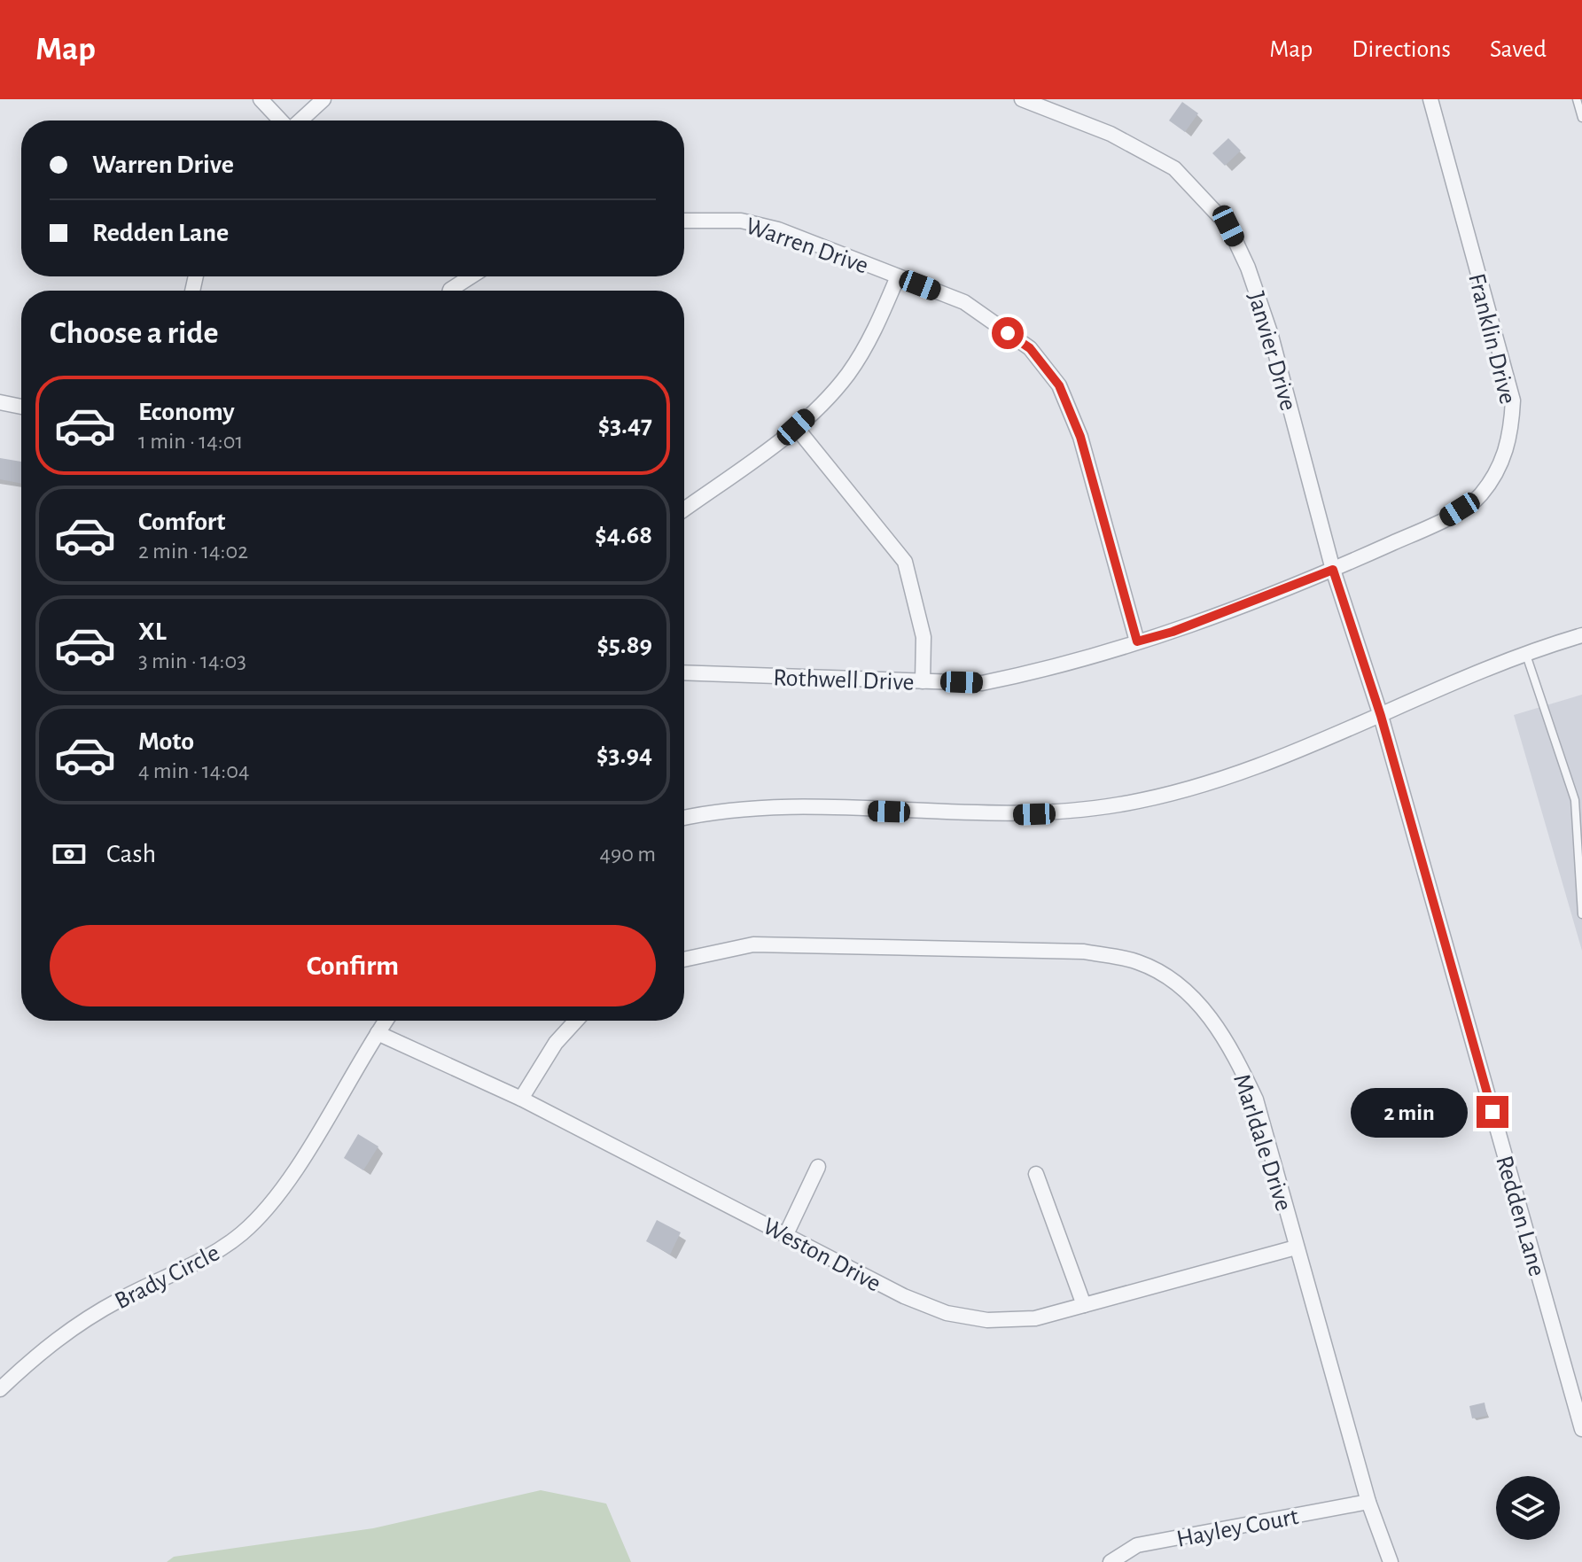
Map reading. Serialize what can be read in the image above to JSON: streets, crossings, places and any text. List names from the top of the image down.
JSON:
{
  "streets": {
    "street": [
      "Warren Drive",
      "Franklin Drive",
      "Janvier Drive",
      "Rothwell Drive",
      "Marldale Drive",
      "Redden Lane",
      "Weston Drive",
      "Brady Circle",
      "Hayley Court"
    ]
  },
  "crossings": [
    ["Warren Drive", "Rothwell Drive"],
    ["Franklin Drive", "Janvier Drive"],
    ["Franklin Drive", "Rothwell Drive"],
    ["Janvier Drive", "Rothwell Drive"],
    ["Janvier Drive", "Redden Lane"],
    ["Marldale Drive", "Weston Drive"],
    ["Marldale Drive", "Hayley Court"],
    ["Weston Drive", "Brady Circle"]
  ],
  "page": {
    "header": "Map",
    "nav": ["Map", "Directions", "Saved"],
    "banner": ["Warren Drive", "Redden Lane"],
    "heading": "Choose a ride",
    "list": [
      {
        "name": "Economy",
        "note": "1 min · 14:01",
        "value": "$3.47"
      },
      {
        "name": "Comfort",
        "note": "2 min · 14:02",
        "value": "$4.68"
      },
      {
        "name": "XL",
        "note": "3 min · 14:03",
        "value": "$5.89"
      },
      {
        "name": "Moto",
        "note": "4 min · 14:04",
        "value": "$3.94"
      }
    ],
    "pay": ["Cash", "490 m"],
    "buttons": "Confirm",
    "bubble": "2 min"
  }
}
